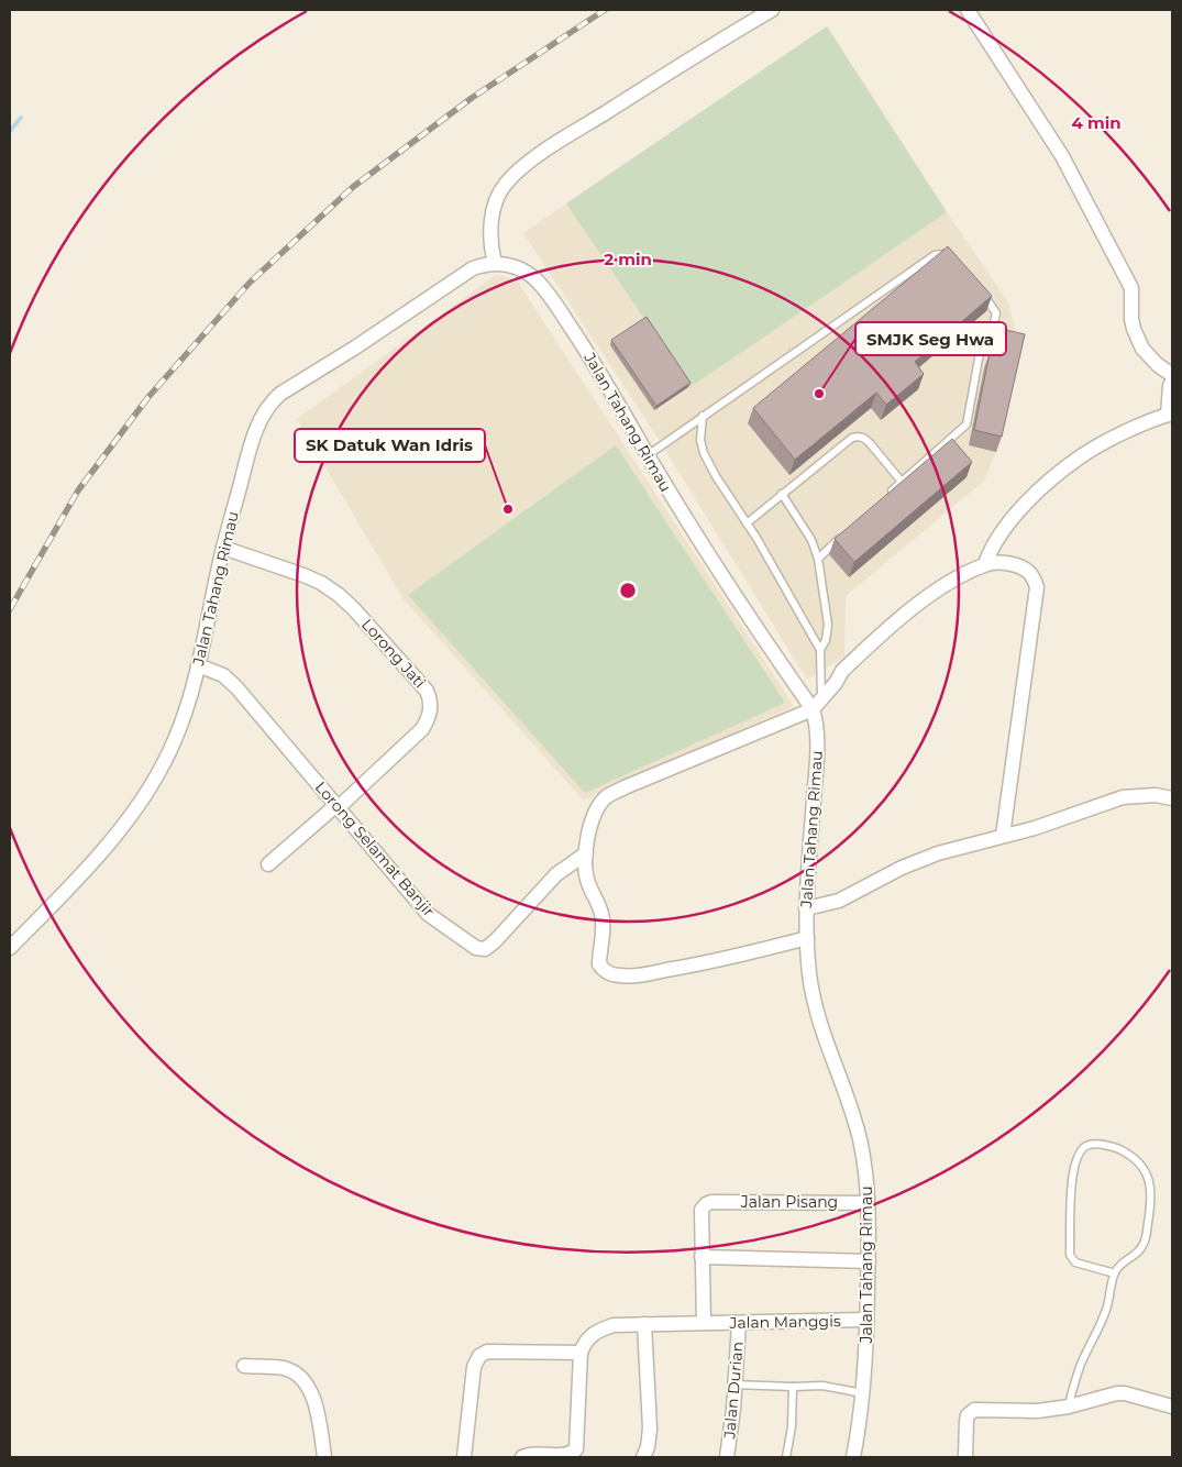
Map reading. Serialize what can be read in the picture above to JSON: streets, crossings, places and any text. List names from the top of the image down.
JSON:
{
  "streets": {
    "street": [
      "Jalan Tahang Rimau",
      "Lorong Jati",
      "Lorong Selamat Banjir",
      "Jalan Pisang",
      "Jalan Manggis",
      "Jalan Durian"
    ]
  },
  "crossings": [
    ["Jalan Tahang Rimau", "Lorong Jati"],
    ["Jalan Tahang Rimau", "Lorong Selamat Banjir"],
    ["Jalan Tahang Rimau", "Jalan Pisang"],
    ["Jalan Tahang Rimau", "Jalan Manggis"],
    ["Lorong Jati", "Lorong Selamat Banjir"],
    ["Jalan Manggis", "Jalan Durian"]
  ],
  "places": ["SMJK Seg Hwa", "SK Datuk Wan Idris"],
  "rings": ["4 min", "2 min"]
}
